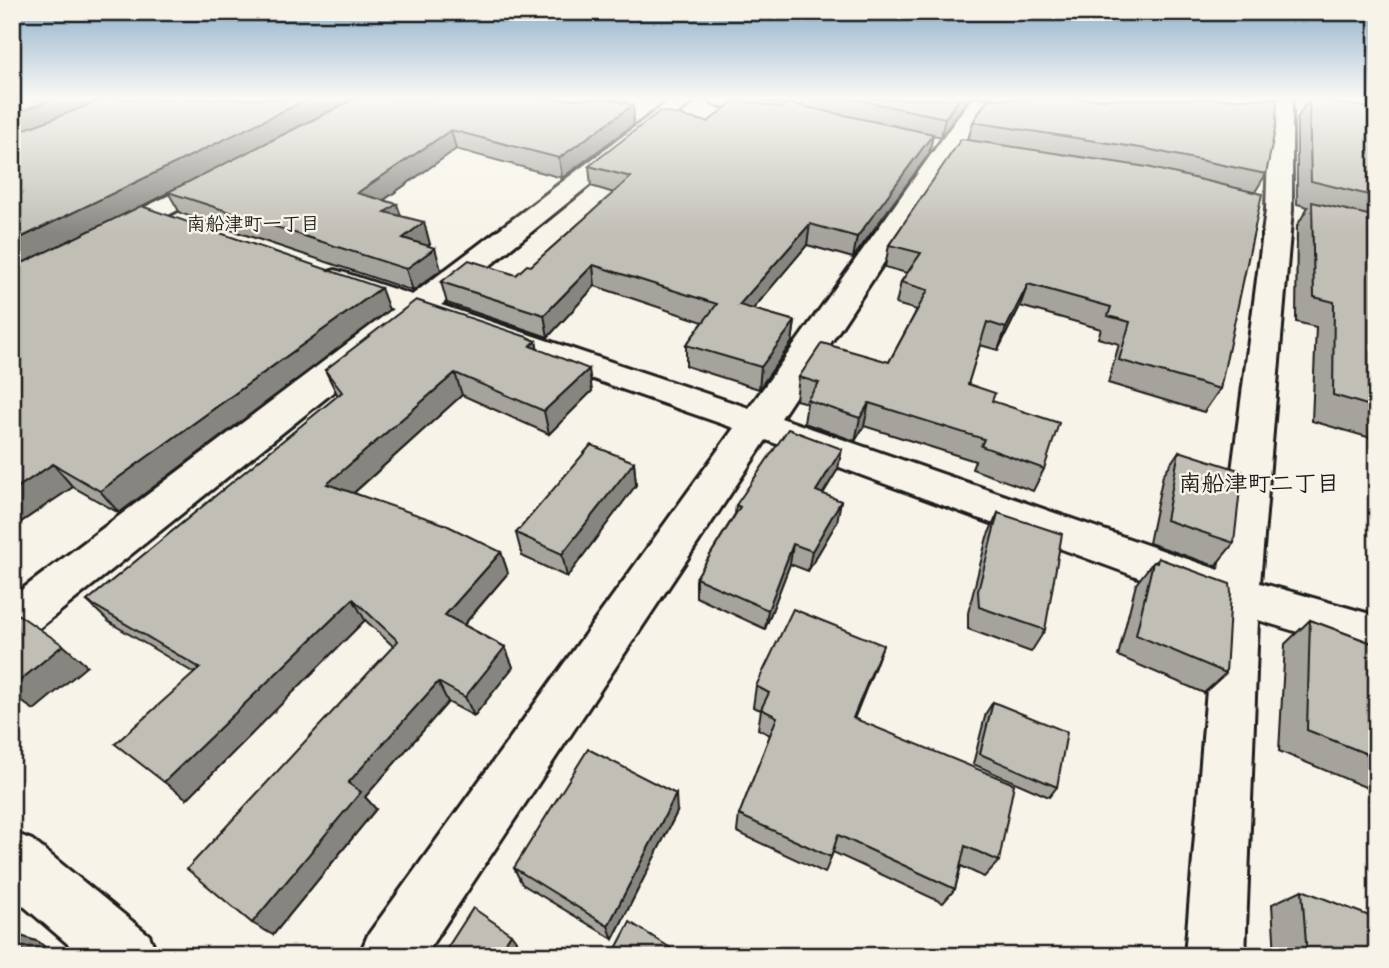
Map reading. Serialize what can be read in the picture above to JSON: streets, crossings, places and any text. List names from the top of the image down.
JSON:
{
  "districts": ["南船津町一丁目", "南船津町二丁目"]
}
